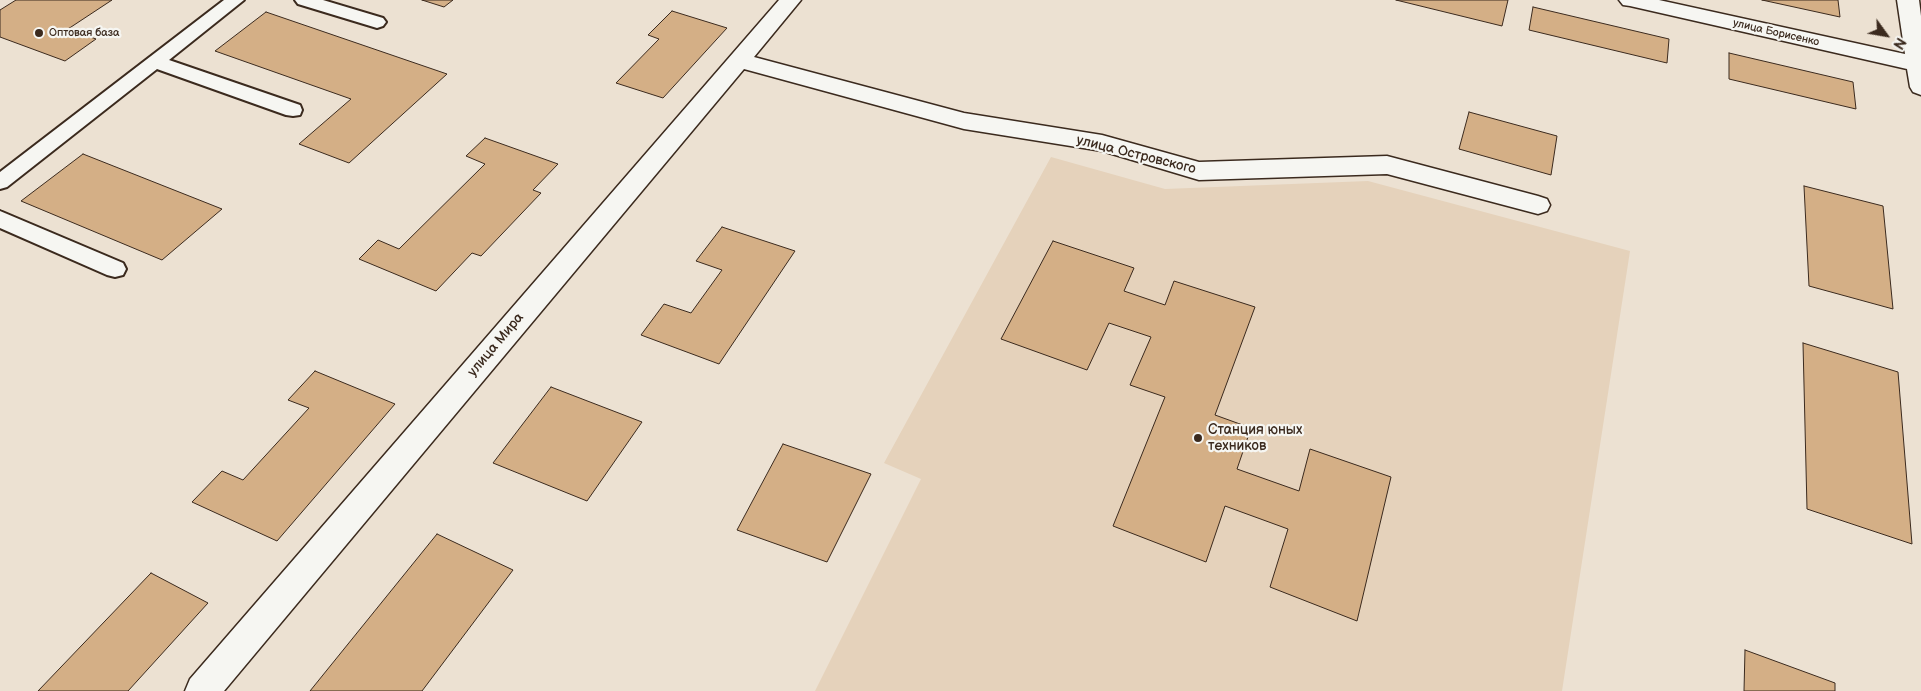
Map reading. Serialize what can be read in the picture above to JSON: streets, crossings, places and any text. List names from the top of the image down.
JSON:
{
  "streets": {
    "street": ["улица Борисенко", "улица Островского", "улица Мира"]
  },
  "crossings": [
    ["улица Островского", "улица Мира"]
  ],
  "places": ["Оптовая база", "Станция юных техников"],
  "north": "bottom right"
}
